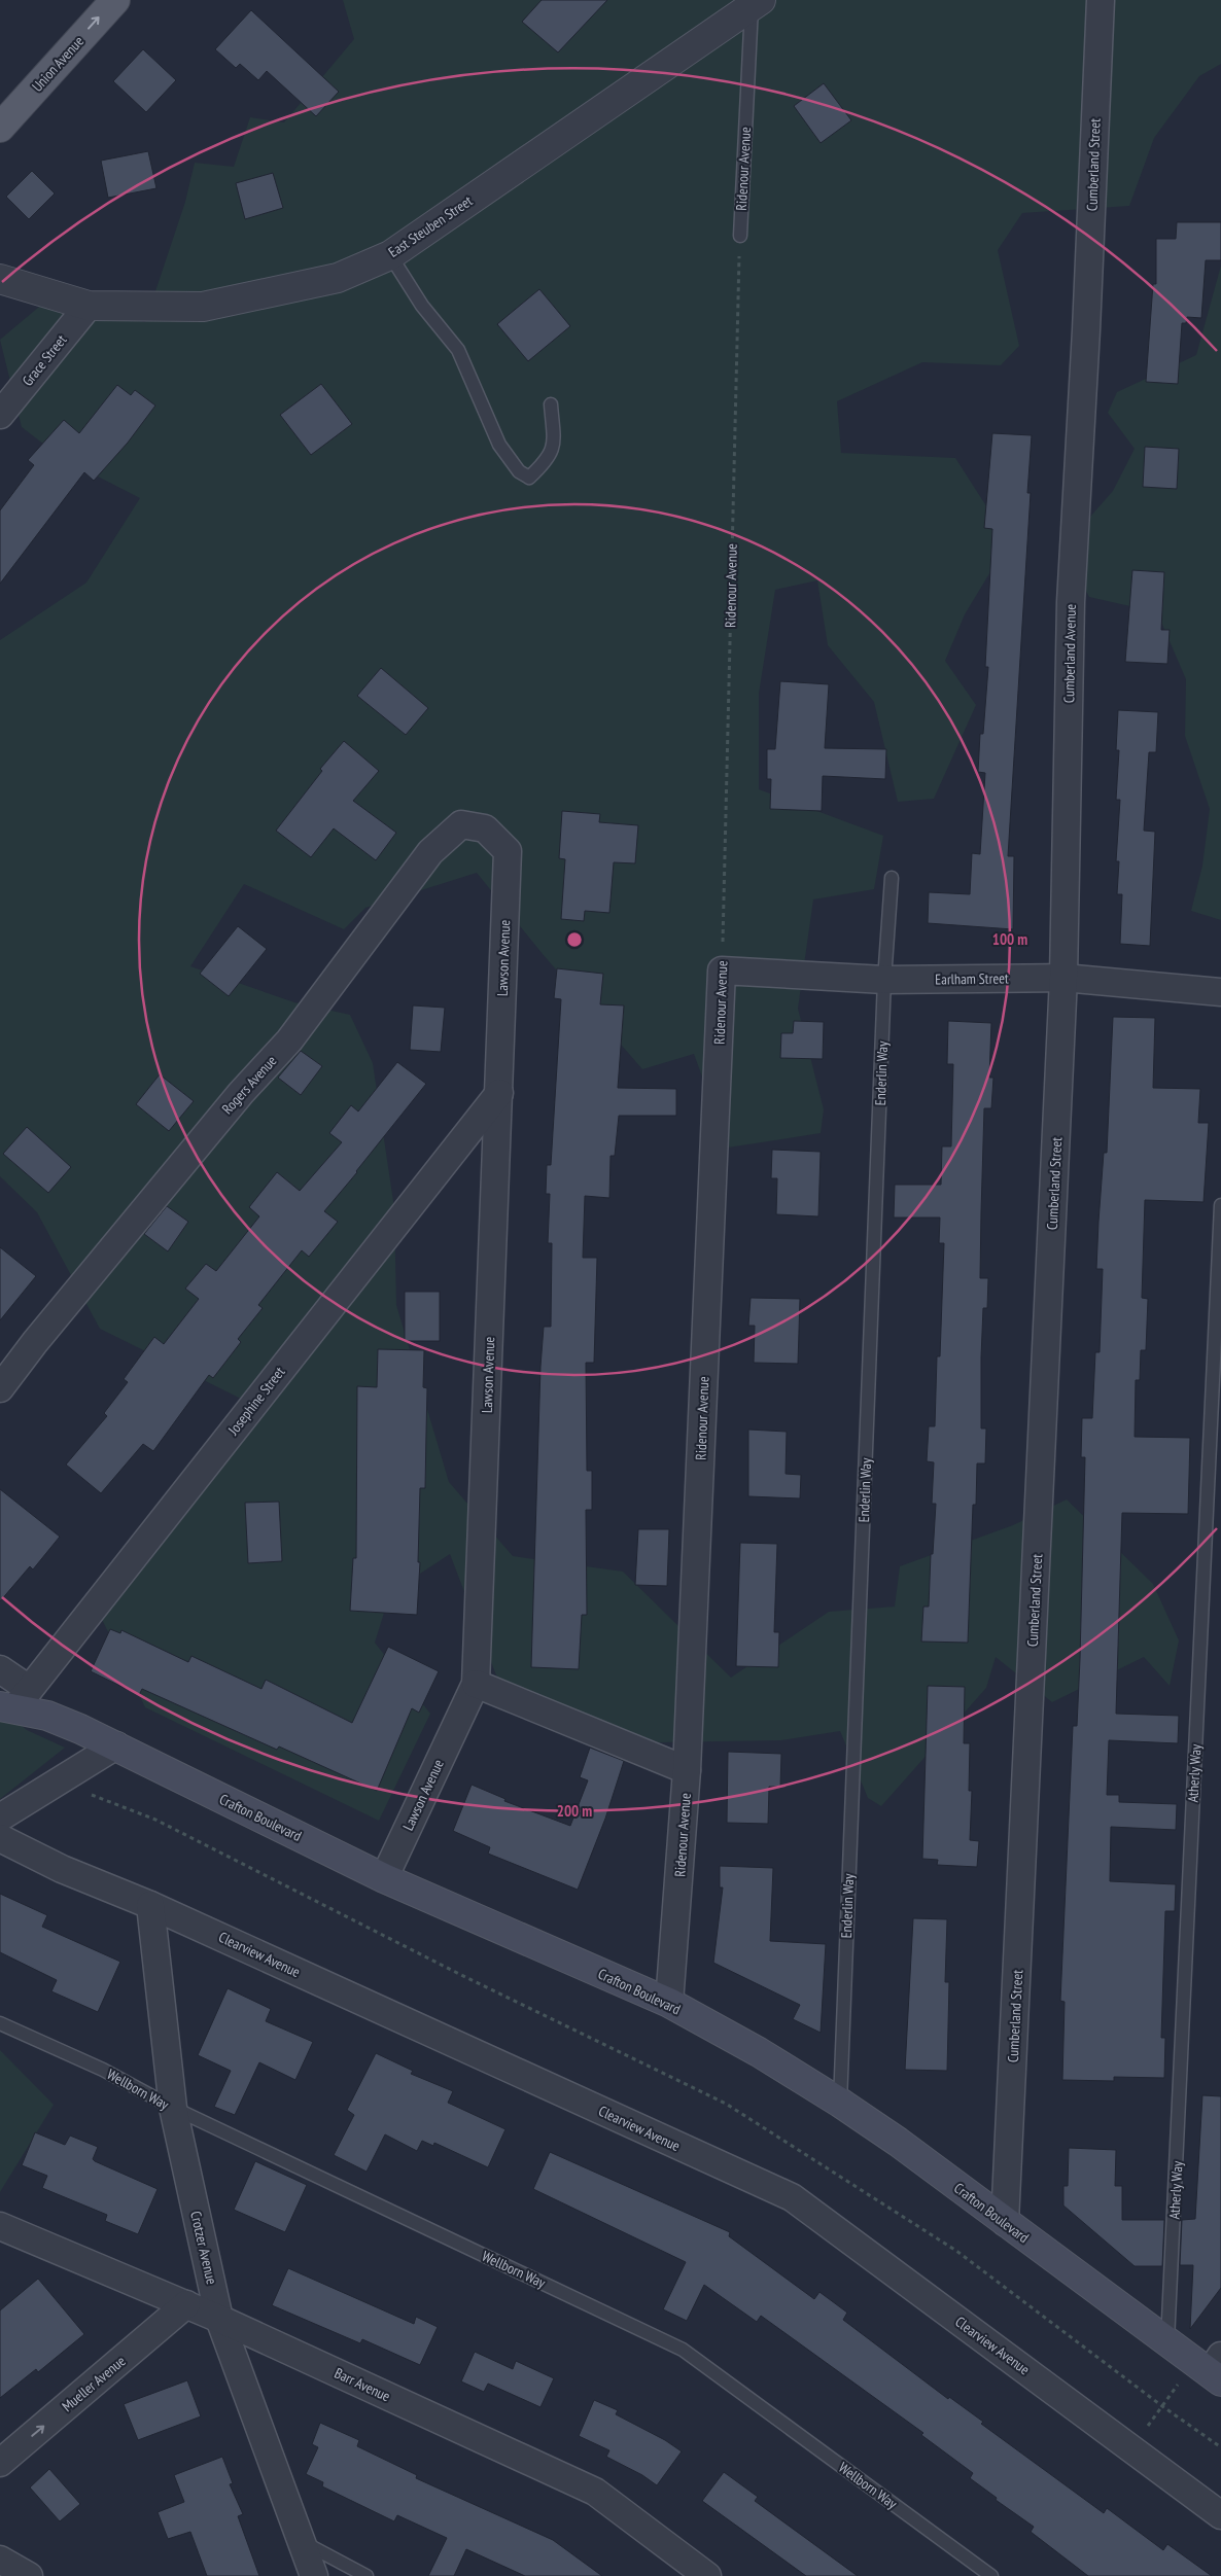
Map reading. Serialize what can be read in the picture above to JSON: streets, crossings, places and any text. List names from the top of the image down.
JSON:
{
  "streets": {
    "main road": ["Union Avenue", "Crafton Boulevard"],
    "street": [
      "Cumberland Street",
      "Ridenour Avenue",
      "East Steuben Street",
      "Grace Street",
      "Cumberland Avenue",
      "Lawson Avenue",
      "Earlham Street",
      "Rogers Avenue",
      "Josephine Street",
      "Clearview Avenue",
      "Crotzer Avenue",
      "Mueller Avenue",
      "Barr Avenue"
    ],
    "lane": ["Enderlin Way", "Atherly Way", "Wellborn Way"]
  },
  "crossings": [
    ["Cumberland Street", "Cumberland Avenue"],
    ["Cumberland Street", "Earlham Street"],
    ["Cumberland Street", "Crafton Boulevard"],
    ["Ridenour Avenue", "East Steuben Street"],
    ["Ridenour Avenue", "Earlham Street"],
    ["Ridenour Avenue", "Crafton Boulevard"],
    ["East Steuben Street", "Grace Street"],
    ["Cumberland Avenue", "Earlham Street"],
    ["Lawson Avenue", "Rogers Avenue"],
    ["Lawson Avenue", "Josephine Street"],
    ["Lawson Avenue", "Crafton Boulevard"],
    ["Earlham Street", "Enderlin Way"],
    ["Enderlin Way", "Crafton Boulevard"],
    ["Josephine Street", "Crafton Boulevard"],
    ["Atherly Way", "Crafton Boulevard"],
    ["Clearview Avenue", "Crotzer Avenue"],
    ["Wellborn Way", "Crotzer Avenue"],
    ["Crotzer Avenue", "Barr Avenue"],
    ["Mueller Avenue", "Barr Avenue"]
  ],
  "one_way": ["Union Avenue", "Mueller Avenue"],
  "rings": ["100 m", "200 m"]
}
